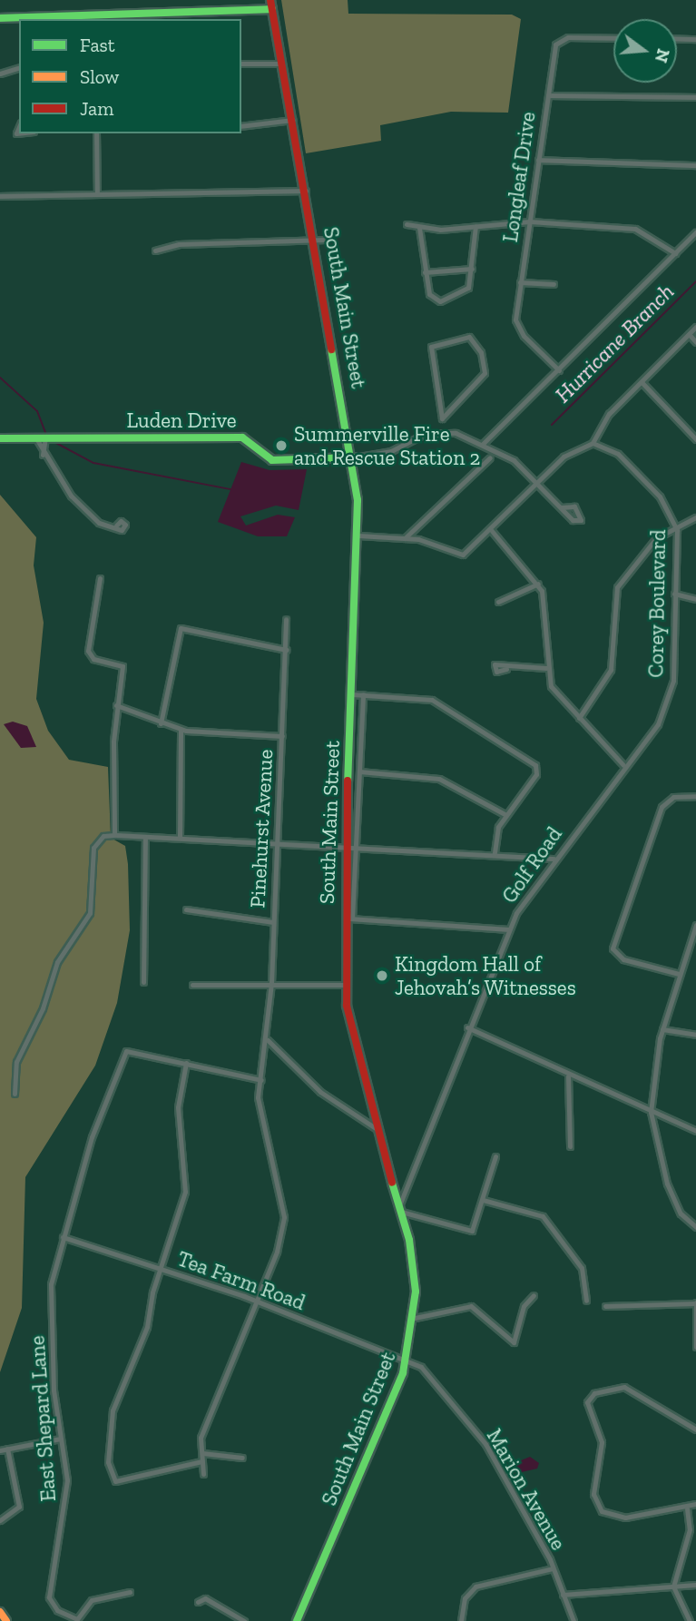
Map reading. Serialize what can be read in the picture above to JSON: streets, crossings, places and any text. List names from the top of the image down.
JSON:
{
  "streets": {
    "main road": ["South Main Street", "Luden Drive"],
    "street": [
      "Longleaf Drive",
      "Corey Boulevard",
      "Pinehurst Avenue",
      "Golf Road",
      "Tea Farm Road",
      "East Shepard Lane",
      "Marion Avenue"
    ]
  },
  "crossings": [
    ["South Main Street", "Luden Drive"],
    ["South Main Street", "Golf Road"],
    ["South Main Street", "Tea Farm Road"],
    ["South Main Street", "Marion Avenue"],
    ["Corey Boulevard", "Golf Road"],
    ["Pinehurst Avenue", "Tea Farm Road"],
    ["Tea Farm Road", "East Shepard Lane"],
    ["Tea Farm Road", "Marion Avenue"]
  ],
  "water": ["Hurricane Branch"],
  "places": ["Summerville Fire and Rescue Station 2", "Kingdom Hall of Jehovah’s Witnesses"],
  "legend": ["Fast", "Slow", "Jam"],
  "north": "right"
}
